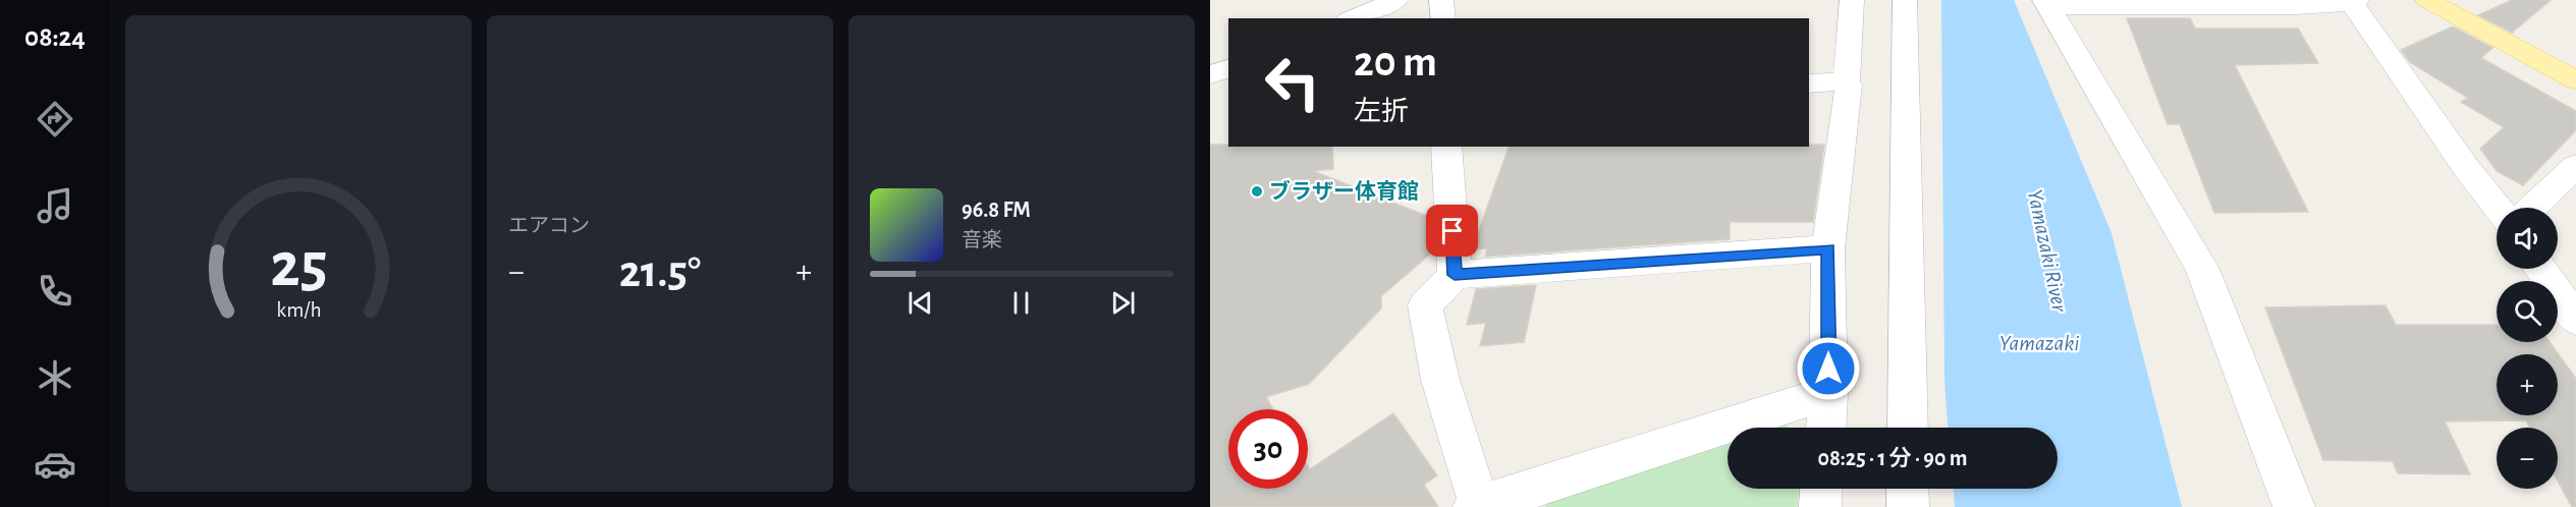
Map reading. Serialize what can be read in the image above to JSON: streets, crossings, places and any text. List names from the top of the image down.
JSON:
{
  "water": ["Yamazaki River", "Yamazaki"],
  "places": ["ブラザー体育館"],
  "page": {
    "tabs": "08:24",
    "tile": "エアコン",
    "turn": ["20 m", "左折"],
    "song": ["96.8 FM", "音楽"],
    "map_buttons": ["+", "−"],
    "heat": ["−", "21.5°", "+"],
    "limit": "30",
    "trip": "08:25 · 1 分 · 90 m",
    "gauge": ["25", "km/h"]
  }
}
